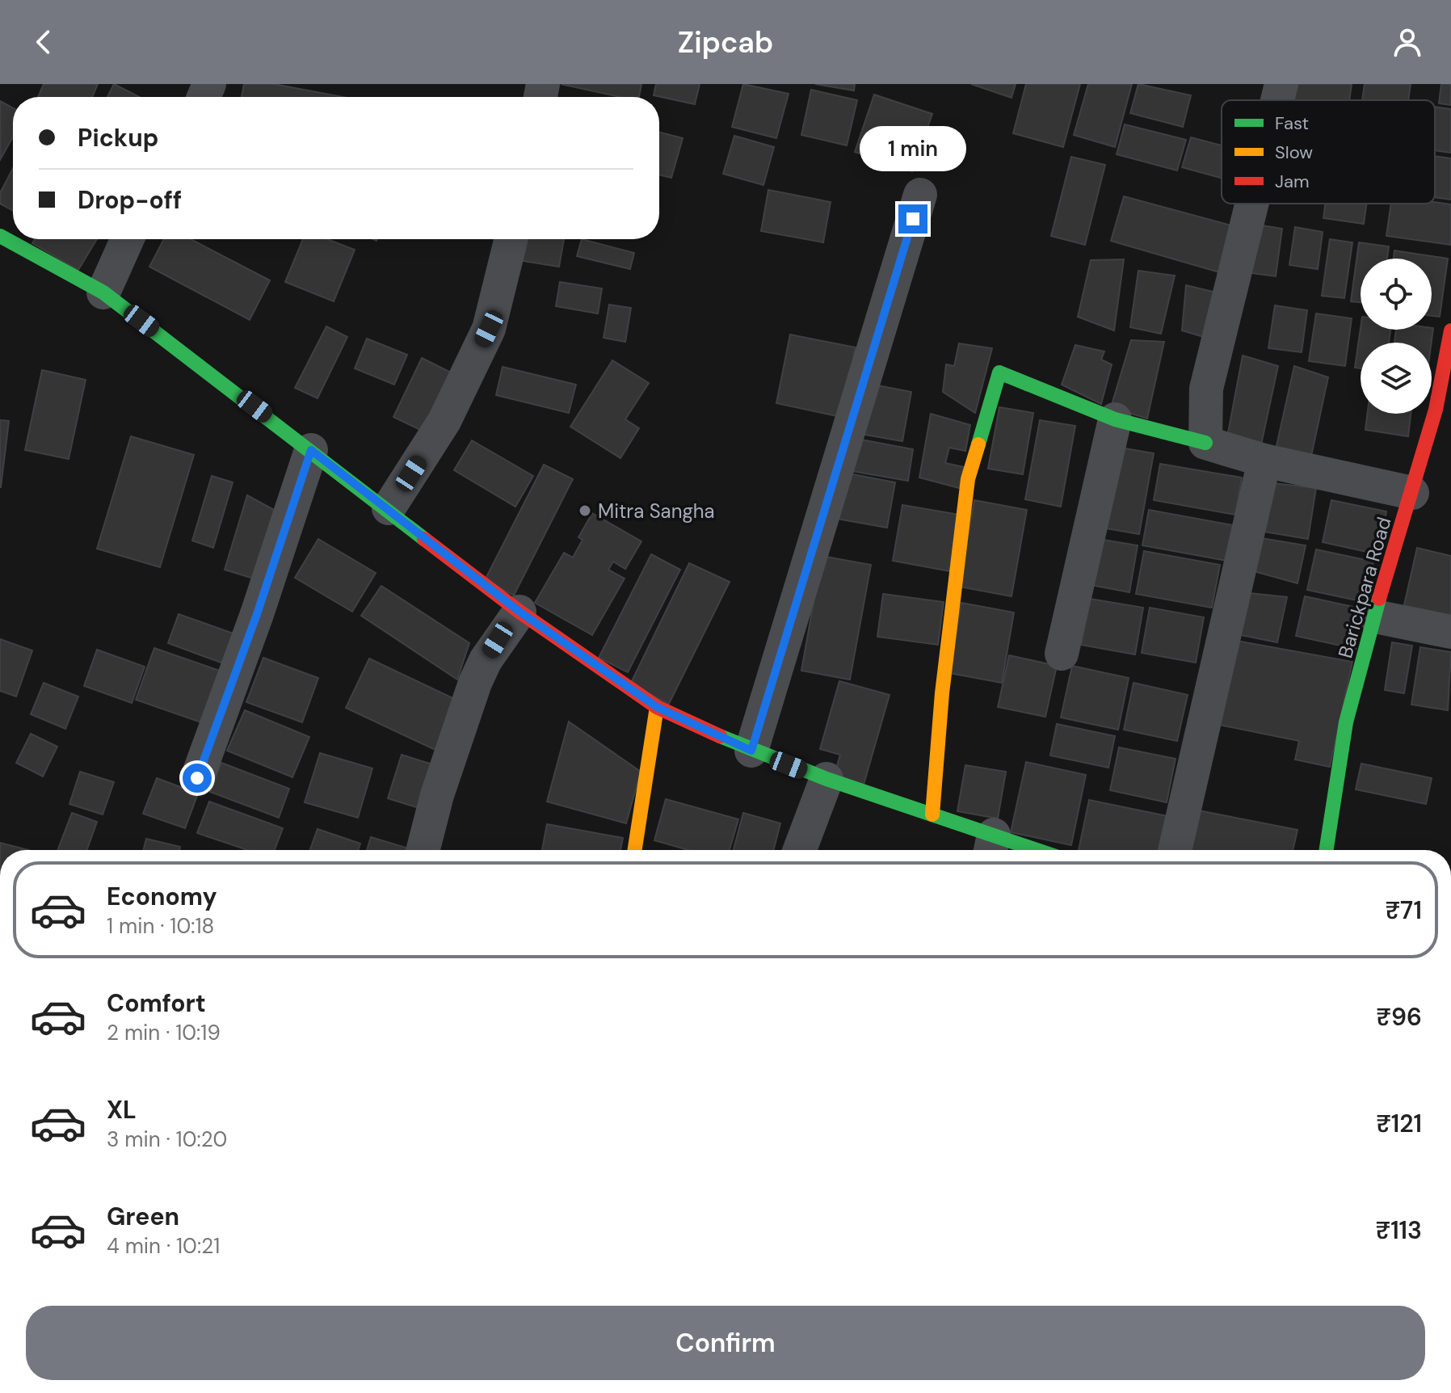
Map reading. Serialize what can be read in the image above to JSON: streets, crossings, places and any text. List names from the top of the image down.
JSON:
{
  "streets": {
    "street": ["Barickpara Road"]
  },
  "places": ["Mitra Sangha"],
  "legend": ["Fast", "Slow", "Jam"],
  "page": {
    "header": "Zipcab",
    "banner": ["Pickup", "Drop-off"],
    "bubble": "1 min",
    "list": [
      {
        "name": "Economy",
        "note": "1 min · 10:18",
        "value": "₹71"
      },
      {
        "name": "Comfort",
        "note": "2 min · 10:19",
        "value": "₹96"
      },
      {
        "name": "XL",
        "note": "3 min · 10:20",
        "value": "₹121"
      },
      {
        "name": "Green",
        "note": "4 min · 10:21",
        "value": "₹113"
      }
    ],
    "buttons": "Confirm"
  }
}
